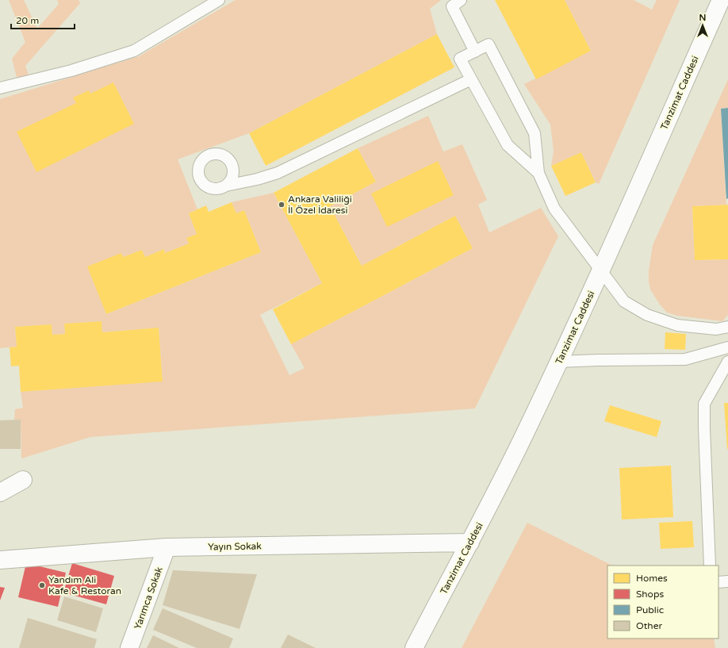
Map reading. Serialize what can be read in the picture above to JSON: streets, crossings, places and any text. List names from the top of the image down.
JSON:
{
  "streets": {
    "main road": ["Tanzimat Caddesi", "Yayın Sokak", "Yarımca Sokak"]
  },
  "crossings": [
    ["Tanzimat Caddesi", "Yayın Sokak"],
    ["Yayın Sokak", "Yarımca Sokak"]
  ],
  "places": ["Ankara Valiliği İl Özel İdaresi", "Yandım Ali Kafe & Restoran"],
  "legend": [
    "Homes",
    "Shops",
    "Public",
    "Other"
  ],
  "scale_bar": "20 m",
  "north": "top"
}
